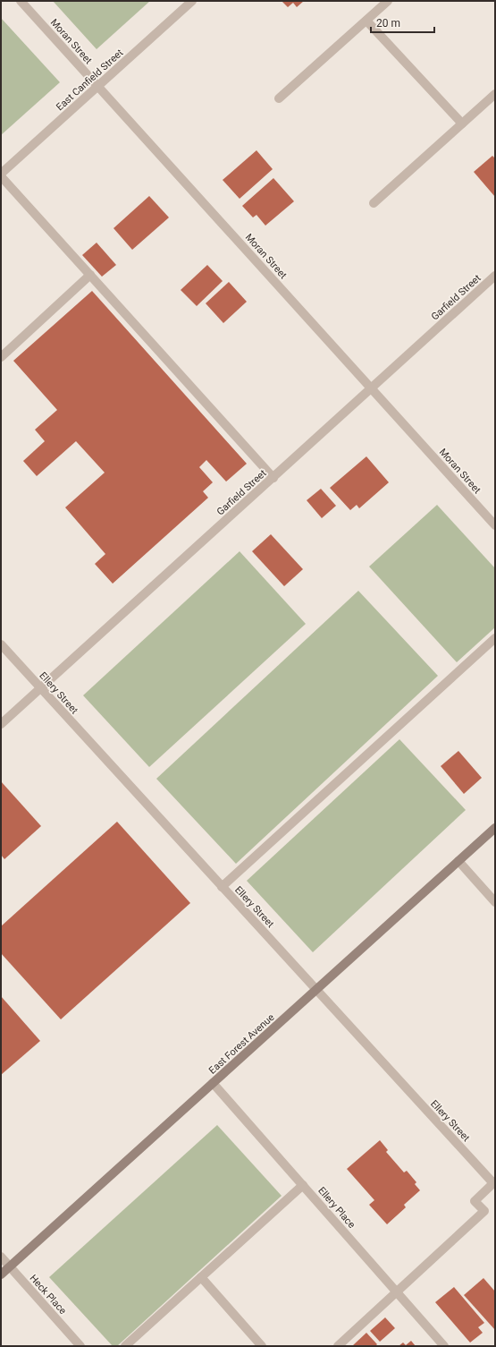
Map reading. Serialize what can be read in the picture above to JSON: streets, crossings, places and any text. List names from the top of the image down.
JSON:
{
  "streets": {
    "main road": ["East Forest Avenue"],
    "street": [
      "Moran Street",
      "East Canfield Street",
      "Garfield Street",
      "Ellery Street",
      "Ellery Place",
      "Heck Place"
    ]
  },
  "crossings": [
    ["Moran Street", "East Canfield Street"],
    ["Moran Street", "Garfield Street"],
    ["Garfield Street", "Ellery Street"],
    ["Ellery Street", "East Forest Avenue"],
    ["East Forest Avenue", "Ellery Place"],
    ["East Forest Avenue", "Heck Place"]
  ],
  "scale_bar": "20 m"
}
